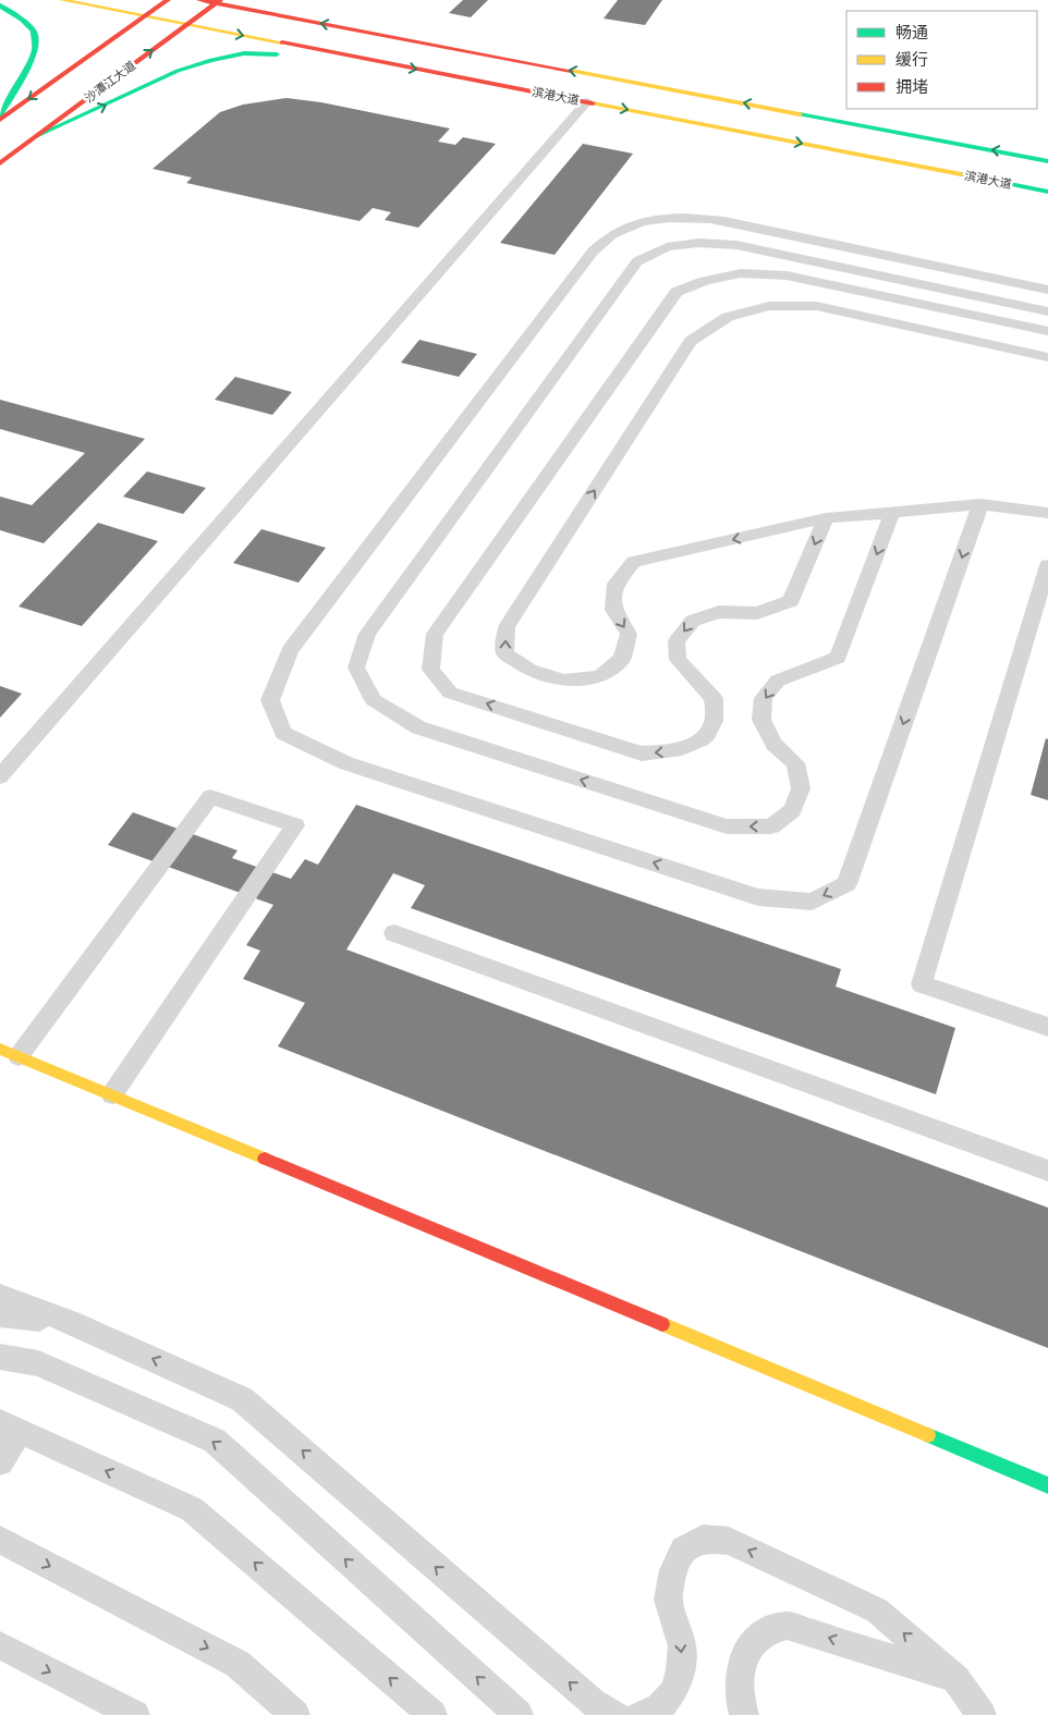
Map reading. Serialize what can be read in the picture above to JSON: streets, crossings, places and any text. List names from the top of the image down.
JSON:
{
  "streets": {
    "main road": ["沙潭江大道", "滨港大道"]
  },
  "crossings": [
    ["沙潭江大道", "滨港大道"]
  ],
  "legend": ["畅通", "缓行", "拥堵"]
}
